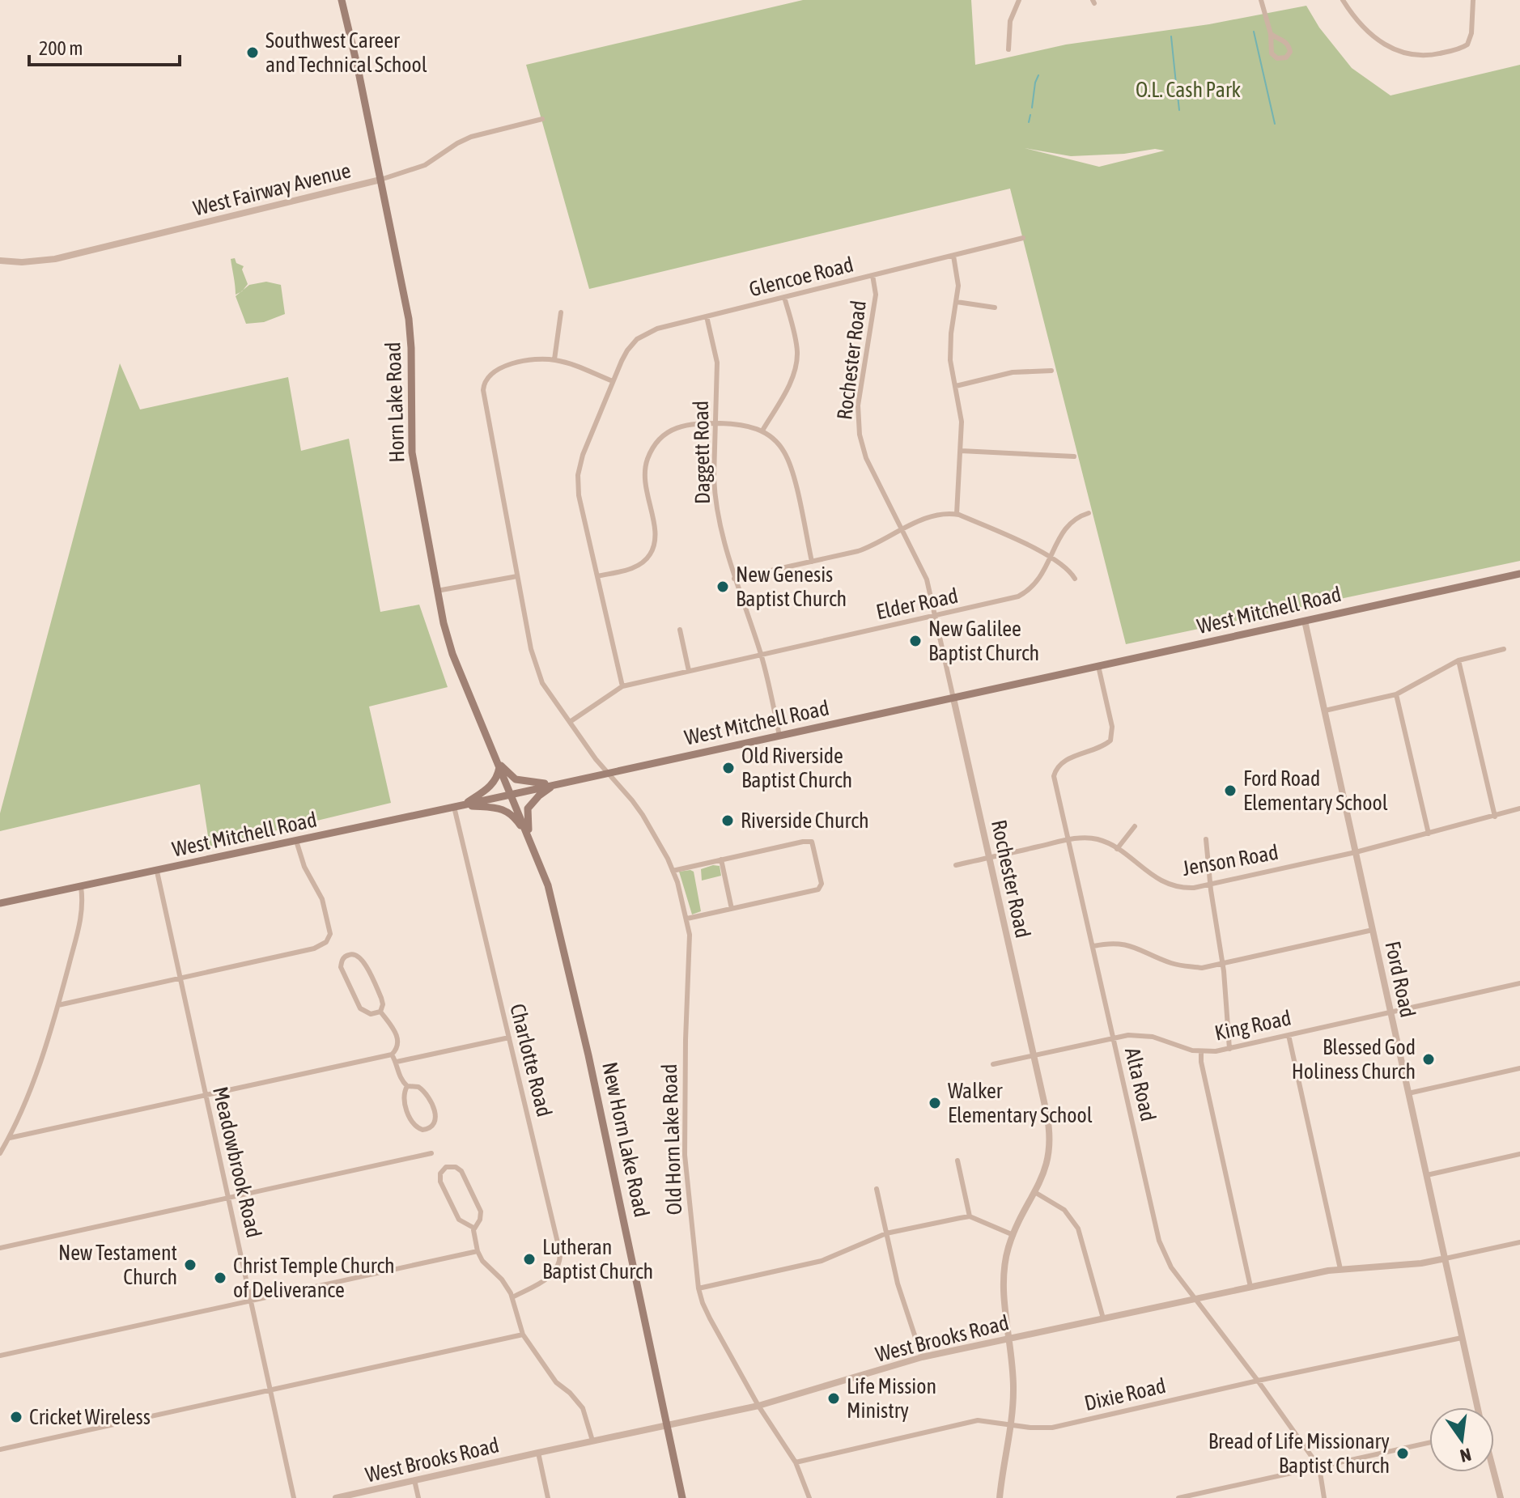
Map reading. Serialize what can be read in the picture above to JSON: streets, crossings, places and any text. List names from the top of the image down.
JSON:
{
  "streets": {
    "main road": ["Horn Lake Road", "West Mitchell Road", "New Horn Lake Road"],
    "street": [
      "West Fairway Avenue",
      "Glencoe Road",
      "Rochester Road",
      "Daggett Road",
      "Elder Road",
      "Jenson Road",
      "Ford Road",
      "King Road",
      "Charlotte Road",
      "Alta Road",
      "Old Horn Lake Road",
      "Meadowbrook Road",
      "West Brooks Road",
      "Dixie Road"
    ]
  },
  "crossings": [
    ["West Fairway Avenue", "Horn Lake Road"],
    ["Glencoe Road", "Rochester Road"],
    ["Glencoe Road", "Daggett Road"],
    ["Glencoe Road", "Elder Road"],
    ["Rochester Road", "Elder Road"],
    ["Rochester Road", "West Mitchell Road"],
    ["Rochester Road", "Jenson Road"],
    ["Rochester Road", "King Road"],
    ["Rochester Road", "West Brooks Road"],
    ["Rochester Road", "Dixie Road"],
    ["Horn Lake Road", "West Mitchell Road"],
    ["Horn Lake Road", "New Horn Lake Road"],
    ["Daggett Road", "Elder Road"],
    ["Daggett Road", "West Mitchell Road"],
    ["Elder Road", "Old Horn Lake Road"],
    ["West Mitchell Road", "Ford Road"],
    ["West Mitchell Road", "Charlotte Road"],
    ["West Mitchell Road", "Alta Road"],
    ["West Mitchell Road", "New Horn Lake Road"],
    ["West Mitchell Road", "Old Horn Lake Road"],
    ["West Mitchell Road", "Meadowbrook Road"],
    ["Jenson Road", "Ford Road"],
    ["Jenson Road", "Alta Road"],
    ["Ford Road", "King Road"],
    ["Ford Road", "West Brooks Road"],
    ["Ford Road", "Dixie Road"],
    ["King Road", "Alta Road"],
    ["Alta Road", "West Brooks Road"],
    ["Alta Road", "Dixie Road"],
    ["New Horn Lake Road", "West Brooks Road"],
    ["Old Horn Lake Road", "West Brooks Road"],
    ["Old Horn Lake Road", "Dixie Road"]
  ],
  "parks": ["O.L. Cash Park"],
  "places": [
    "Southwest Career and Technical School",
    "New Genesis Baptist Church",
    "New Galilee Baptist Church",
    "Old Riverside Baptist Church",
    "Ford Road Elementary School",
    "Riverside Church",
    "Blessed God Holiness Church",
    "Walker Elementary School",
    "Lutheran Baptist Church",
    "New Testament Church",
    "Christ Temple Church of Deliverance",
    "Life Mission Ministry",
    "Cricket Wireless",
    "Bread of Life Missionary Baptist Church"
  ],
  "scale_bar": "200 m",
  "north": "bottom"
}
